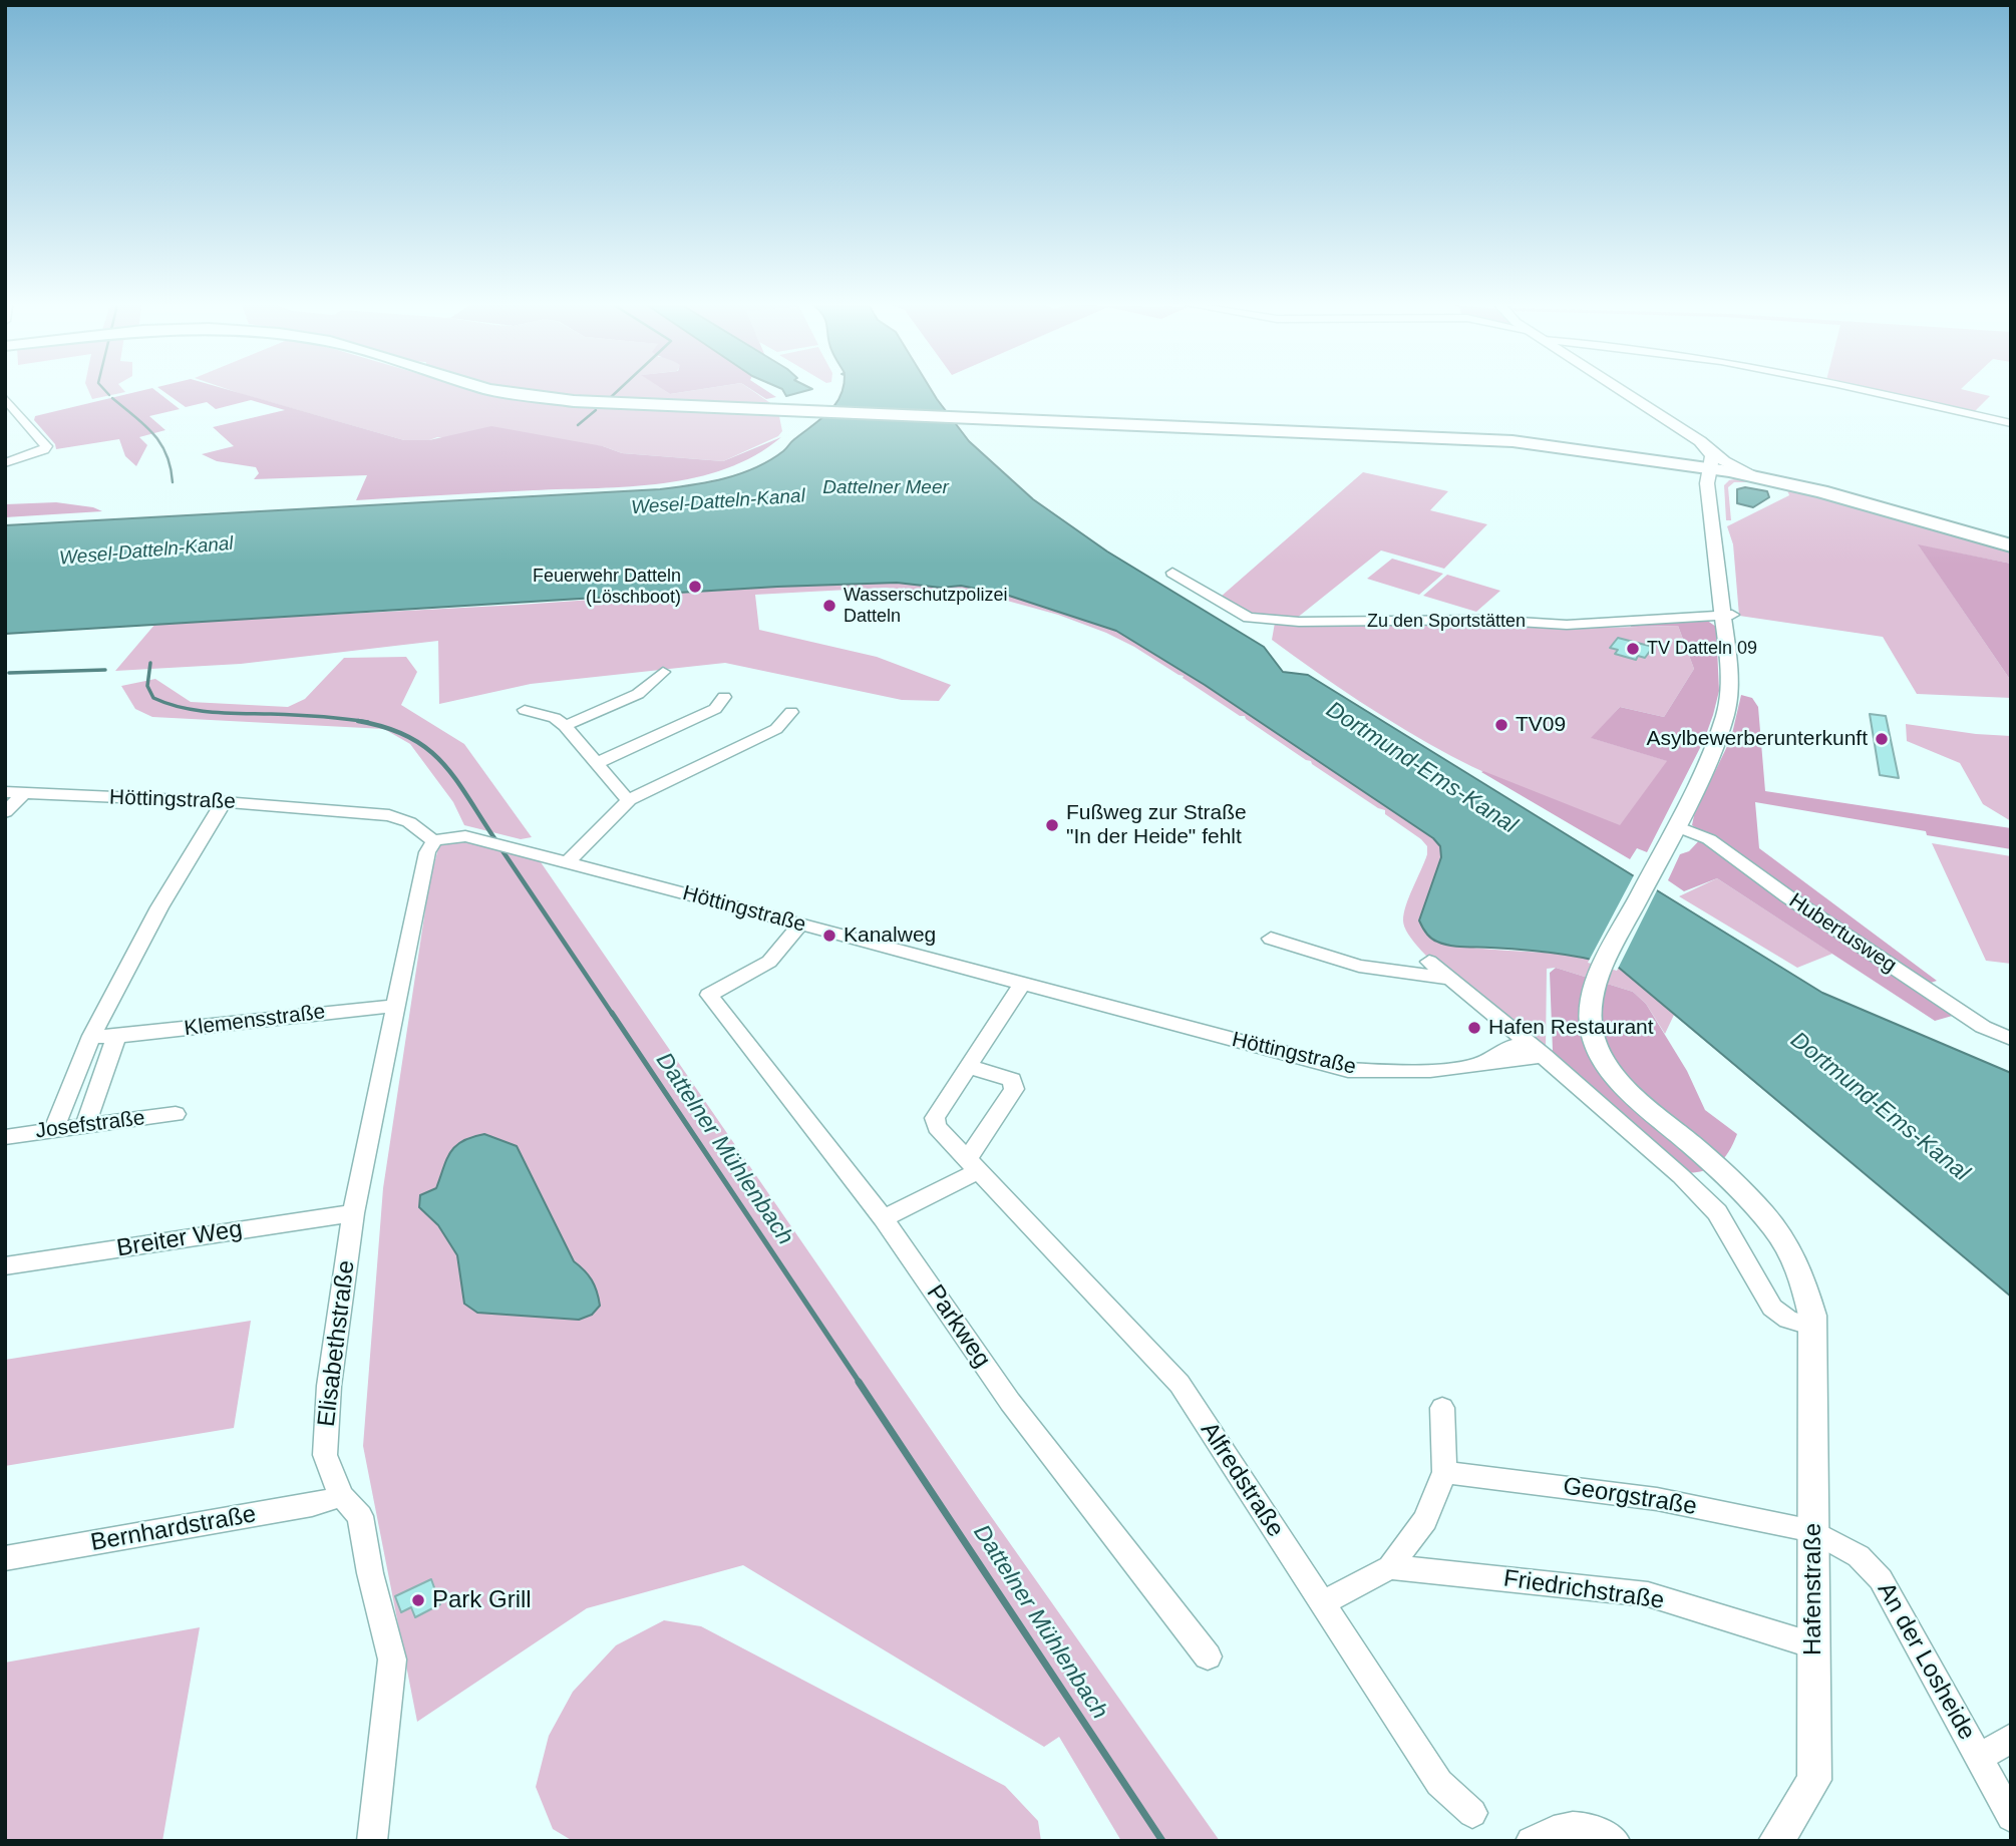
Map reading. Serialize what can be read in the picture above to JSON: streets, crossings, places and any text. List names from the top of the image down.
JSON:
{
  "streets": {
    "street": [
      "Zu den Sportstätten",
      "Höttingstraße",
      "Hubertusweg",
      "Klemensstraße",
      "Josefstraße",
      "Breiter Weg",
      "Parkweg",
      "Elisabethstraße",
      "Alfredstraße",
      "Georgstraße",
      "Bernhardstraße",
      "Hafenstraße",
      "Friedrichstraße",
      "An der Losheide"
    ]
  },
  "crossings": [
    ["Zu den Sportstätten", "Hafenstraße"],
    ["Höttingstraße", "Parkweg"],
    ["Höttingstraße", "Elisabethstraße"],
    ["Höttingstraße", "Alfredstraße"],
    ["Hubertusweg", "Hafenstraße"],
    ["Klemensstraße", "Elisabethstraße"],
    ["Breiter Weg", "Elisabethstraße"],
    ["Elisabethstraße", "Bernhardstraße"],
    ["Georgstraße", "Hafenstraße"],
    ["Georgstraße", "An der Losheide"],
    ["Hafenstraße", "Friedrichstraße"],
    ["Hafenstraße", "An der Losheide"]
  ],
  "water": [
    "Dattelner Meer",
    "Wesel-Datteln-Kanal",
    "Dortmund-Ems-Kanal",
    "Dattelner Mühlenbach"
  ],
  "places": [
    "Feuerwehr Datteln (Löschboot)",
    "Wasserschutzpolizei Datteln",
    "TV Datteln 09",
    "TV09",
    "Asylbewerberunterkunft",
    "Fußweg zur Straße \"In der Heide\" fehlt",
    "Kanalweg",
    "Hafen Restaurant",
    "Park Grill"
  ]
}
